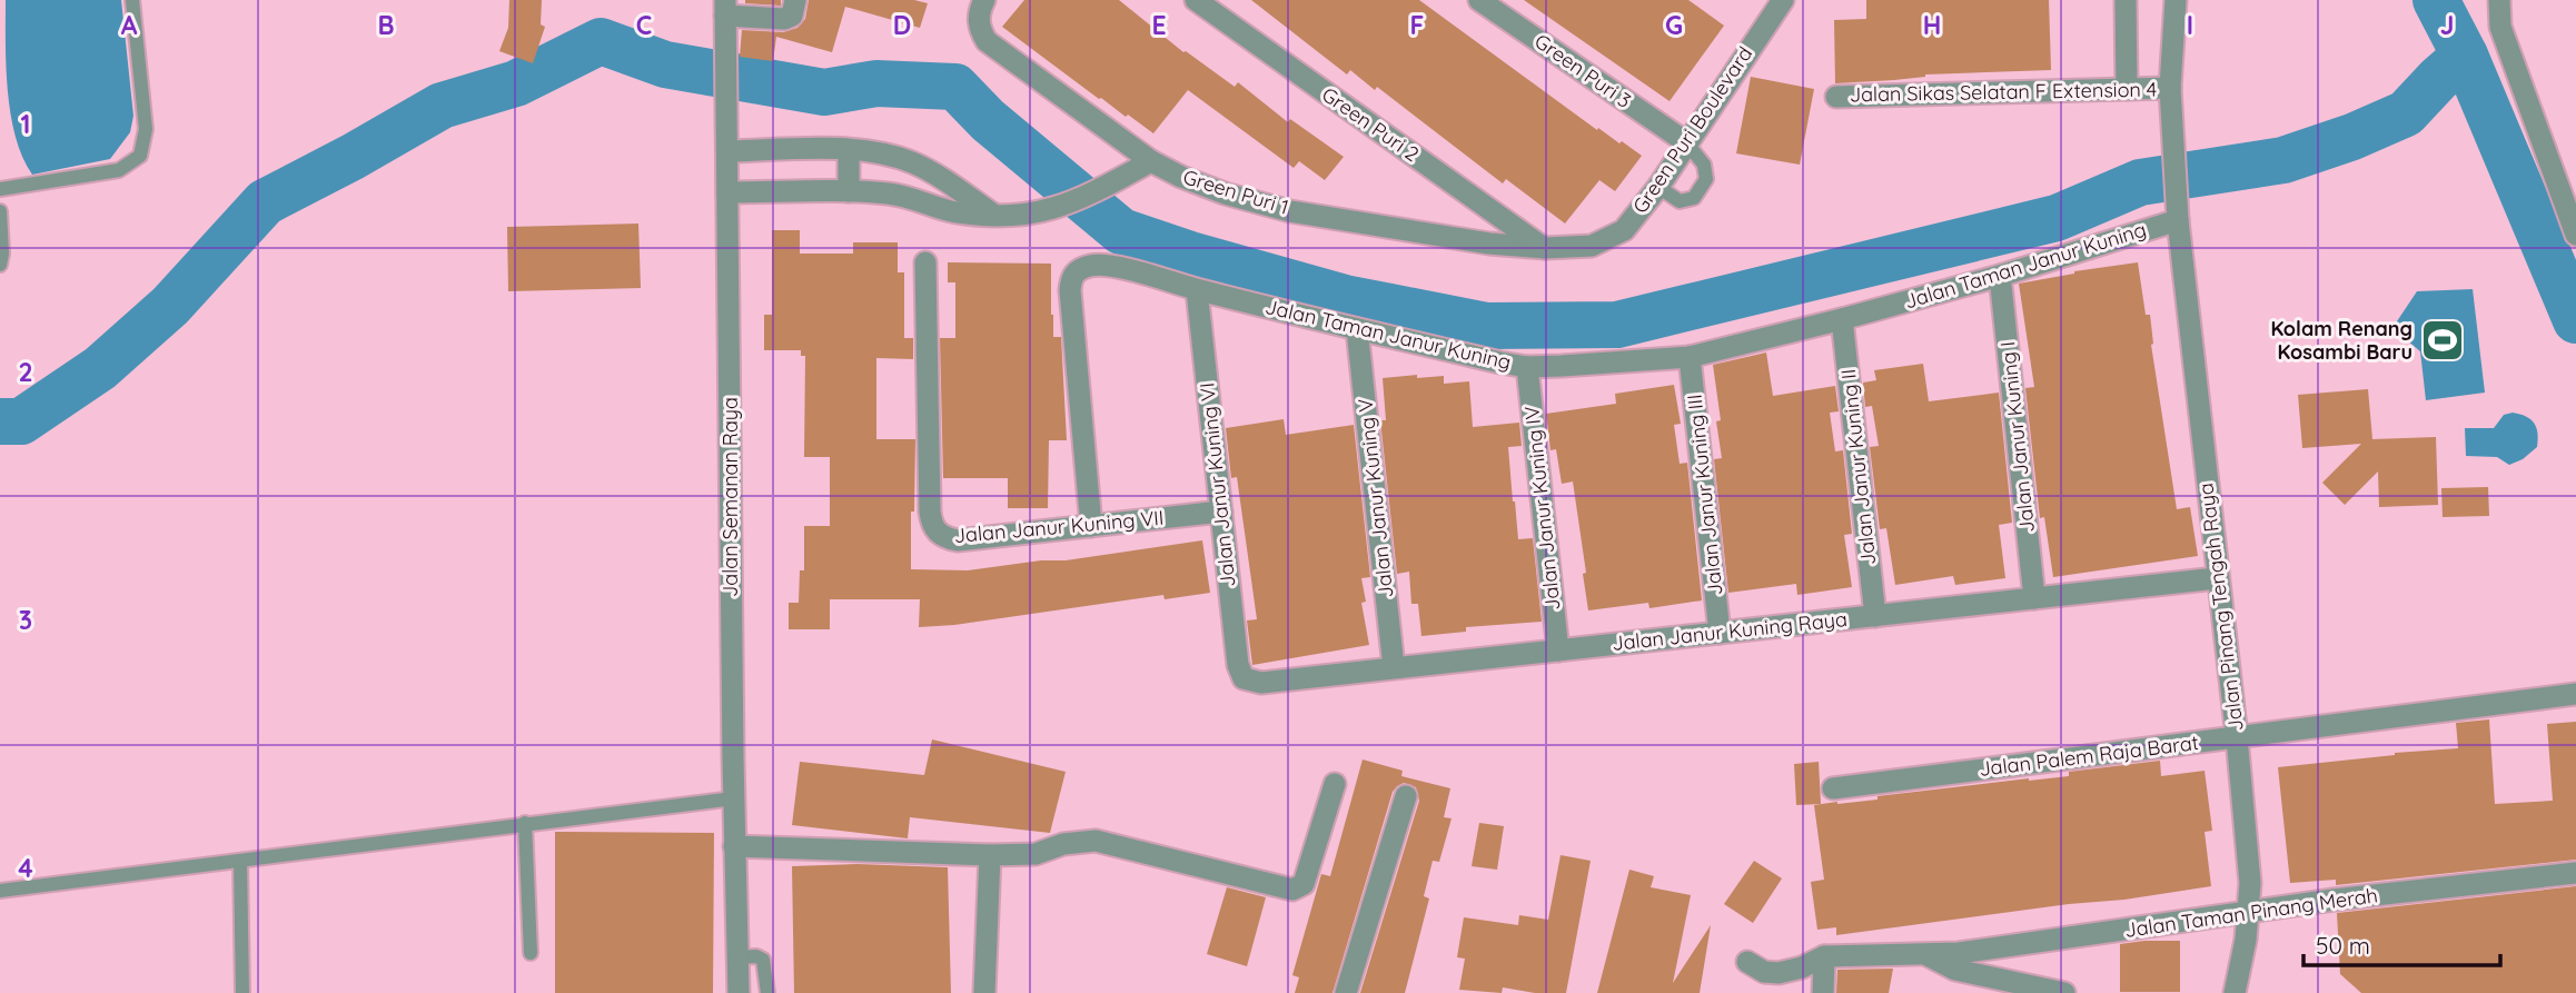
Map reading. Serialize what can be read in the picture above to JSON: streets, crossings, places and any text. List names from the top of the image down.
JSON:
{
  "streets": {
    "street": [
      "Green Puri 3",
      "Jalan Sikas Selatan F Extension 4",
      "Green Puri 2",
      "Green Puri Boulevard",
      "Green Puri 1",
      "Jalan Taman Janur Kuning",
      "Jalan Janur Kuning I",
      "Jalan Janur Kuning II",
      "Jalan Janur Kuning VI",
      "Jalan Janur Kuning III",
      "Jalan Semanan Raya",
      "Jalan Janur Kuning V",
      "Jalan Janur Kuning IV",
      "Jalan Janur Kuning VII",
      "Jalan Pinang Tengah Raya",
      "Jalan Janur Kuning Raya",
      "Jalan Palem Raja Barat",
      "Jalan Taman Pinang Merah"
    ]
  },
  "crossings": [
    ["Green Puri 3", "Green Puri Boulevard"],
    ["Jalan Sikas Selatan F Extension 4", "Jalan Pinang Tengah Raya"],
    ["Green Puri 2", "Green Puri Boulevard"],
    ["Green Puri 2", "Green Puri 1"],
    ["Green Puri Boulevard", "Green Puri 1"],
    ["Jalan Taman Janur Kuning", "Jalan Janur Kuning I"],
    ["Jalan Taman Janur Kuning", "Jalan Janur Kuning II"],
    ["Jalan Taman Janur Kuning", "Jalan Janur Kuning VI"],
    ["Jalan Taman Janur Kuning", "Jalan Janur Kuning III"],
    ["Jalan Taman Janur Kuning", "Jalan Janur Kuning V"],
    ["Jalan Taman Janur Kuning", "Jalan Janur Kuning IV"],
    ["Jalan Taman Janur Kuning", "Jalan Janur Kuning VII"],
    ["Jalan Taman Janur Kuning", "Jalan Pinang Tengah Raya"],
    ["Jalan Janur Kuning I", "Jalan Janur Kuning Raya"],
    ["Jalan Janur Kuning II", "Jalan Janur Kuning Raya"],
    ["Jalan Janur Kuning VI", "Jalan Janur Kuning VII"],
    ["Jalan Janur Kuning VI", "Jalan Janur Kuning Raya"],
    ["Jalan Janur Kuning III", "Jalan Janur Kuning Raya"],
    ["Jalan Janur Kuning V", "Jalan Janur Kuning Raya"],
    ["Jalan Janur Kuning IV", "Jalan Janur Kuning Raya"],
    ["Jalan Pinang Tengah Raya", "Jalan Janur Kuning Raya"],
    ["Jalan Pinang Tengah Raya", "Jalan Palem Raja Barat"],
    ["Jalan Pinang Tengah Raya", "Jalan Taman Pinang Merah"]
  ],
  "places": {
    "sports": ["Kolam Renang Kosambi Baru"]
  },
  "scale_bar": "50 m",
  "grid": {
    "columns": [
      "A",
      "B",
      "C",
      "D",
      "E",
      "F",
      "G",
      "H",
      "I",
      "J"
    ],
    "rows": [
      "1",
      "2",
      "3",
      "4"
    ]
  }
}
